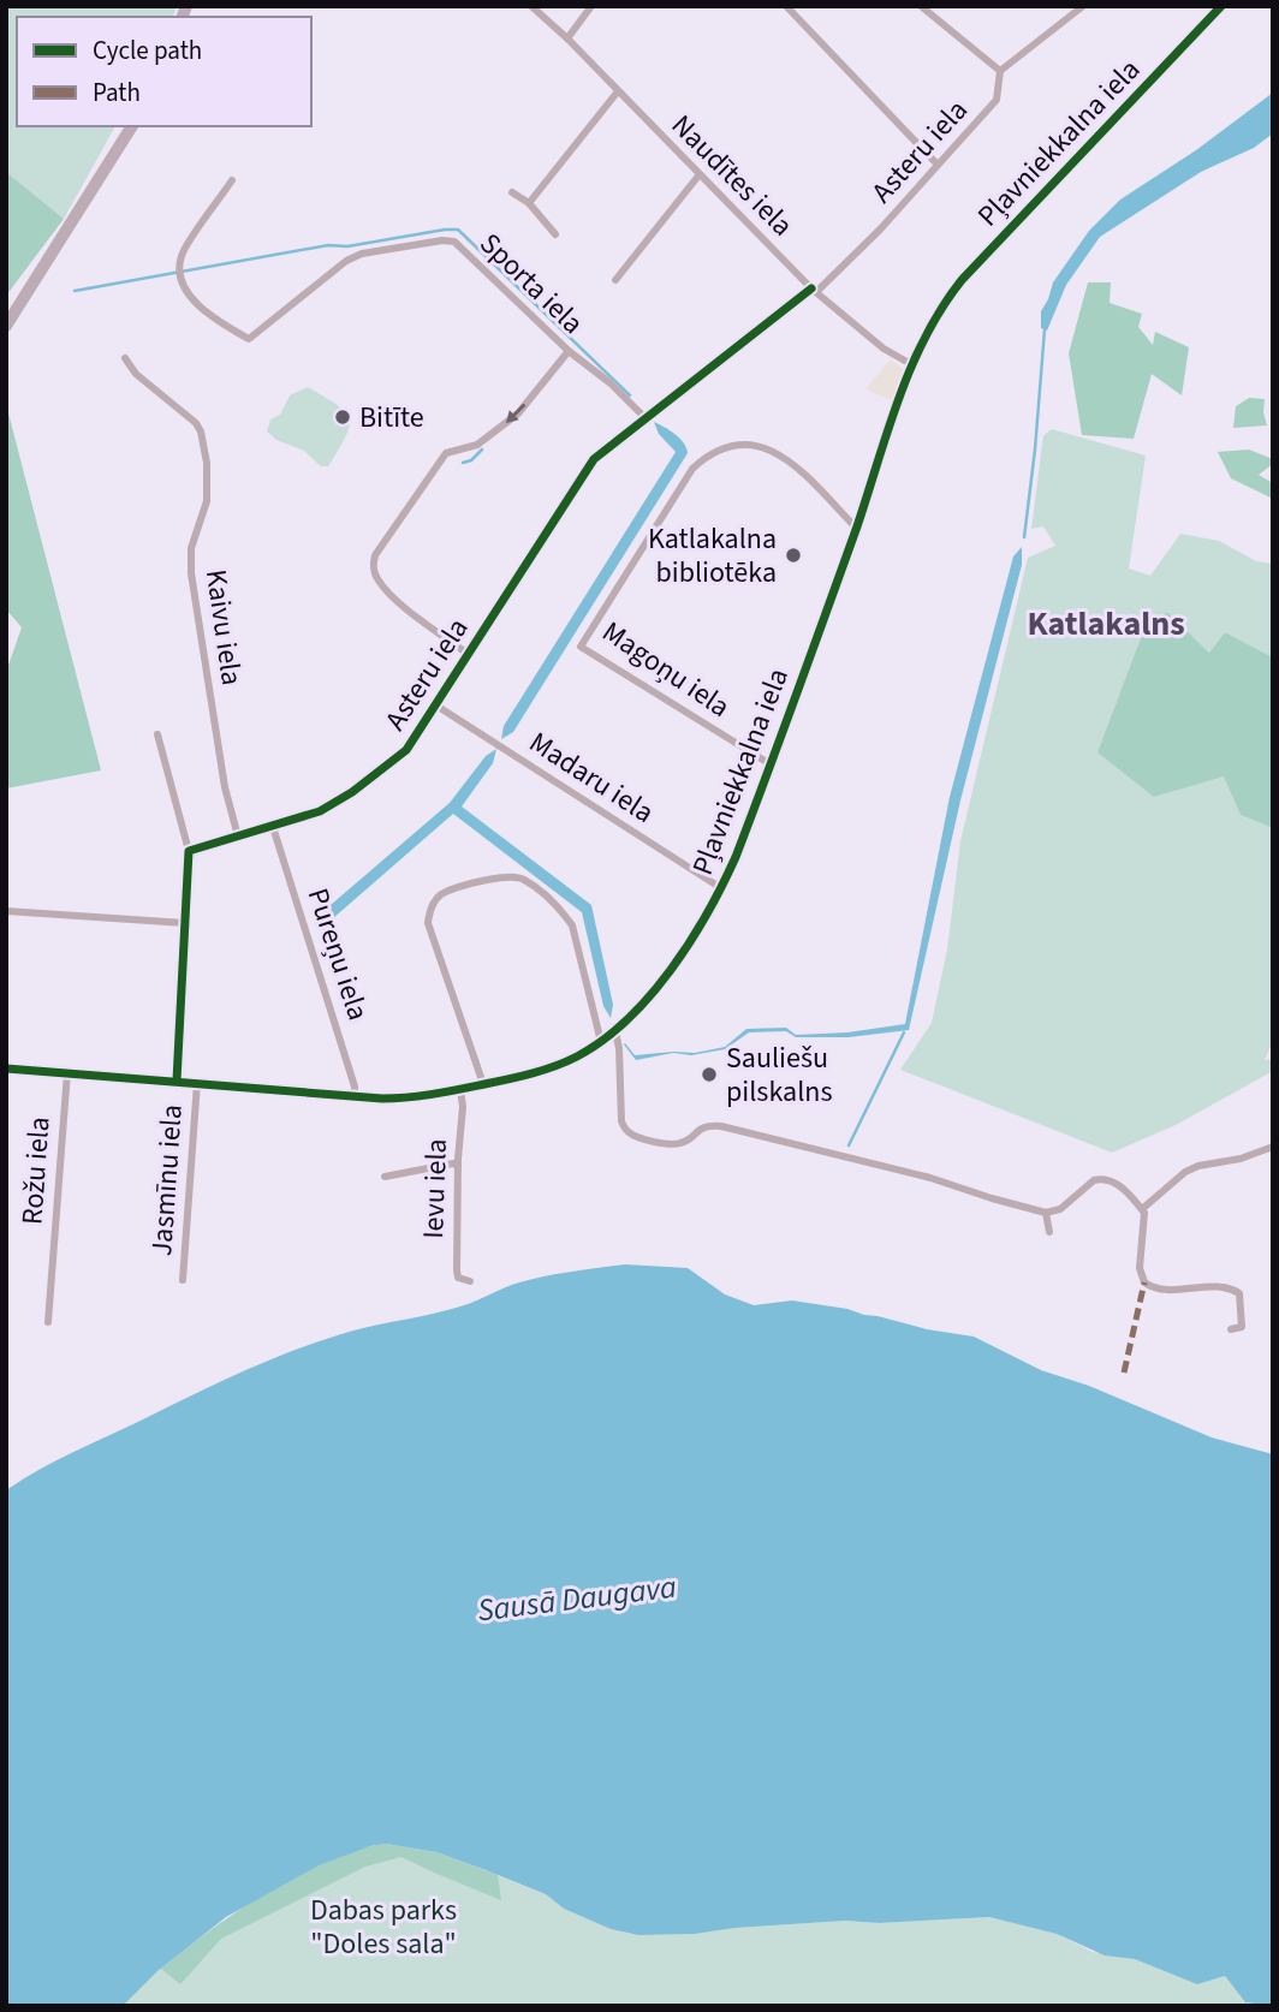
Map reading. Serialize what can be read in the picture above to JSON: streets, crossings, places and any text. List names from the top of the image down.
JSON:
{
  "streets": {
    "street": [
      "Pļavniekkalna iela",
      "Asteru iela",
      "Naudītes iela",
      "Sporta iela",
      "Kaivu iela",
      "Magoņu iela",
      "Madaru iela",
      "Pureņu iela",
      "Rožu iela",
      "Jasmīnu iela",
      "Ievu iela"
    ]
  },
  "crossings": [
    ["Pļavniekkalna iela", "Naudītes iela"],
    ["Pļavniekkalna iela", "Magoņu iela"],
    ["Pļavniekkalna iela", "Madaru iela"],
    ["Pļavniekkalna iela", "Pureņu iela"],
    ["Pļavniekkalna iela", "Rožu iela"],
    ["Pļavniekkalna iela", "Jasmīnu iela"],
    ["Pļavniekkalna iela", "Ievu iela"],
    ["Asteru iela", "Naudītes iela"],
    ["Asteru iela", "Sporta iela"],
    ["Asteru iela", "Kaivu iela"],
    ["Asteru iela", "Madaru iela"],
    ["Asteru iela", "Pureņu iela"]
  ],
  "districts": ["Katlakalns"],
  "water": ["Sausā Daugava"],
  "parks": ["Dabas parks \"Doles sala\""],
  "places": ["Bitīte", "Katlakalna bibliotēka", "Sauliešu pilskalns"],
  "legend": ["Cycle path", "Path"]
}
